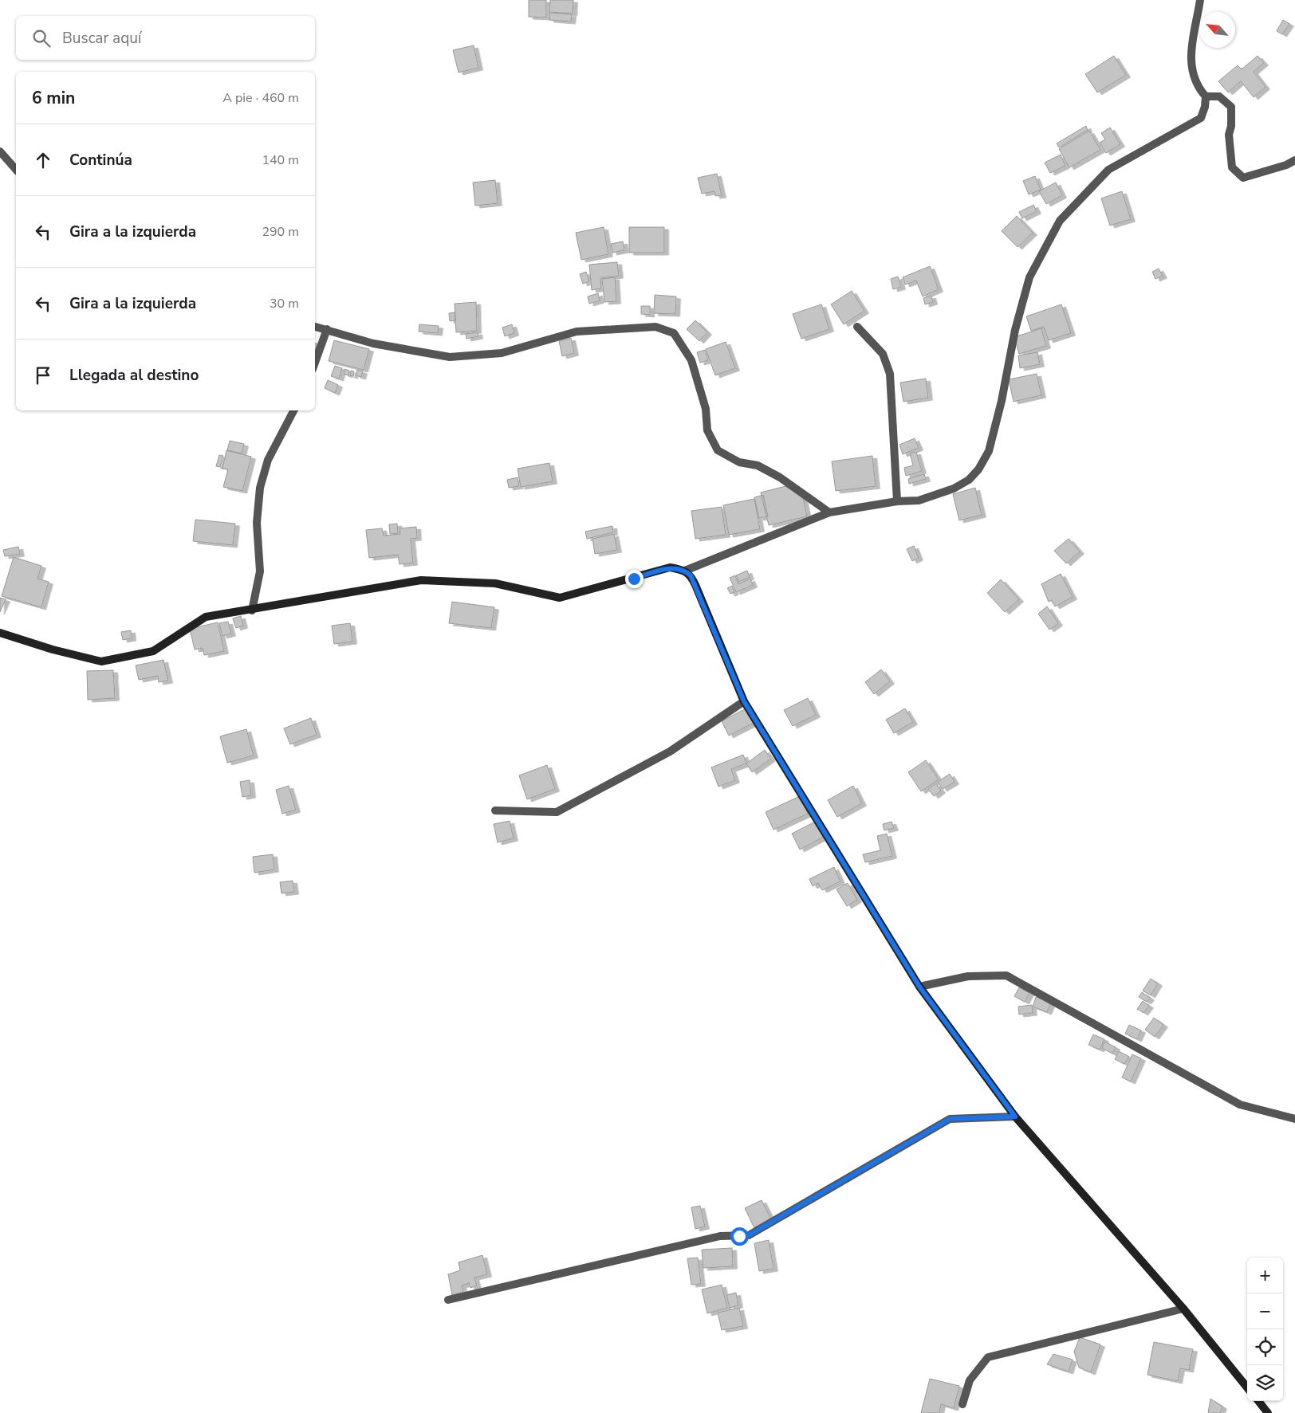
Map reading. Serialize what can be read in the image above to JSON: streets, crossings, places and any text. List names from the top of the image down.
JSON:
{
  "north": "top left",
  "page": {
    "search": "Buscar aquí",
    "heading": ["6 min", "A pie · 460 m"],
    "list": [
      ["Continúa", "140 m"],
      ["Gira a la izquierda", "290 m"],
      ["Gira a la izquierda", "30 m"],
      "Llegada al destino"
    ],
    "map_buttons": ["+", "−"]
  }
}
